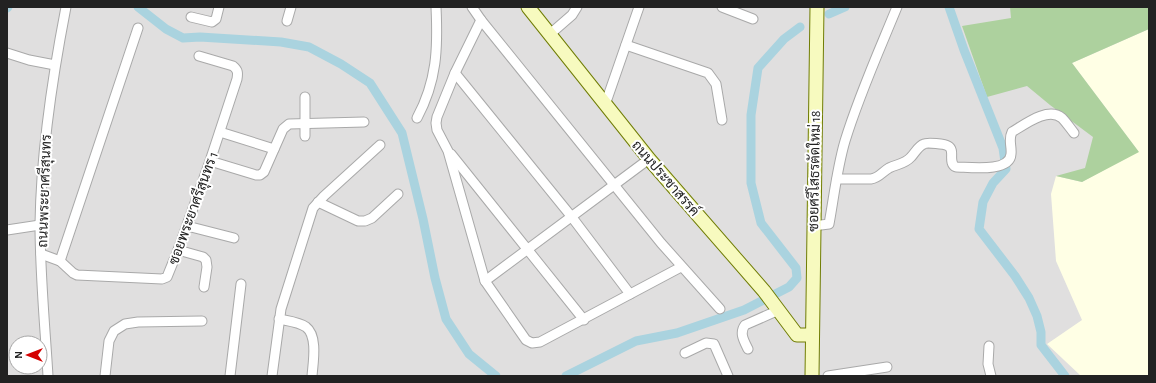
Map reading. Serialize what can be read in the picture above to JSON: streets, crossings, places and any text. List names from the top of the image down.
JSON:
{
  "streets": {
    "street": [
      "ซอยศรีโสธรตัดใหม่ 18",
      "ถนนประชาสรรค์",
      "ถนนพระยาศรีสุนทร",
      "ซอยพระยาศรีสุนทร 1"
    ]
  },
  "crossings": [
    ["ซอยศรีโสธรตัดใหม่ 18", "ถนนประชาสรรค์"],
    ["ถนนพระยาศรีสุนทร", "ซอยพระยาศรีสุนทร 1"]
  ],
  "north": "left"
}
